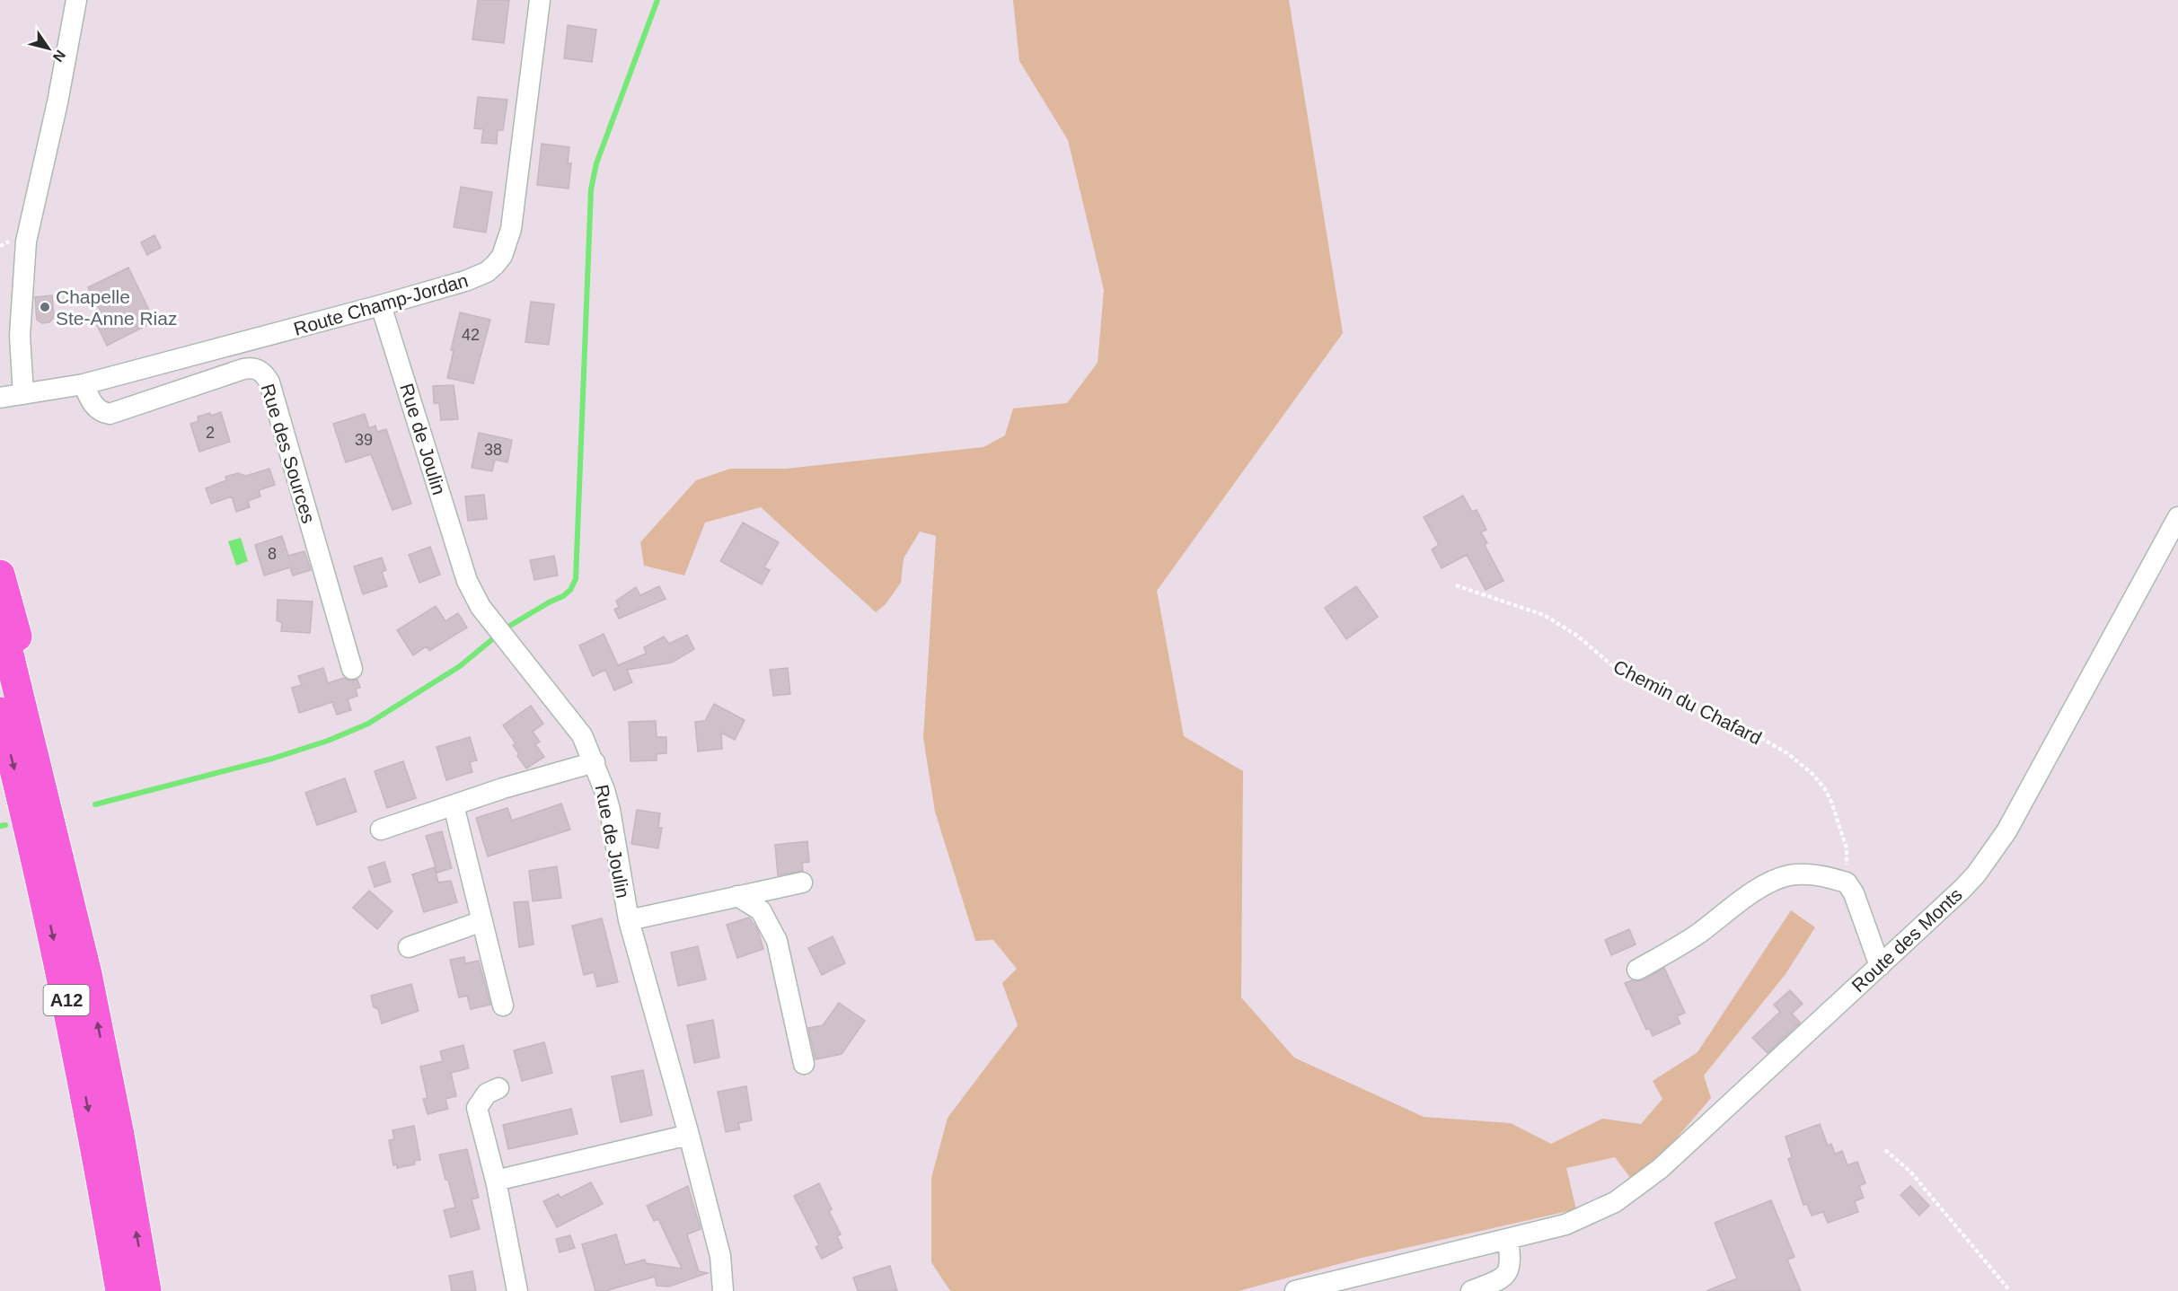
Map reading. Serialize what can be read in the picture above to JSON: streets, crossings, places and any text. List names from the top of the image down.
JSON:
{
  "streets": {
    "highway": ["A12"],
    "street": [
      "Route Champ-Jordan",
      "Rue de Joulin",
      "Rue des Sources",
      "Route des Monts"
    ],
    "path": ["Chemin du Chafard"]
  },
  "crossings": [
    ["Route Champ-Jordan", "Rue de Joulin"],
    ["Route Champ-Jordan", "Rue des Sources"]
  ],
  "places": ["Chapelle Ste-Anne Riaz"],
  "house_numbers": [
    "42",
    "2",
    "39",
    "38",
    "8"
  ],
  "north": "bottom right"
}
